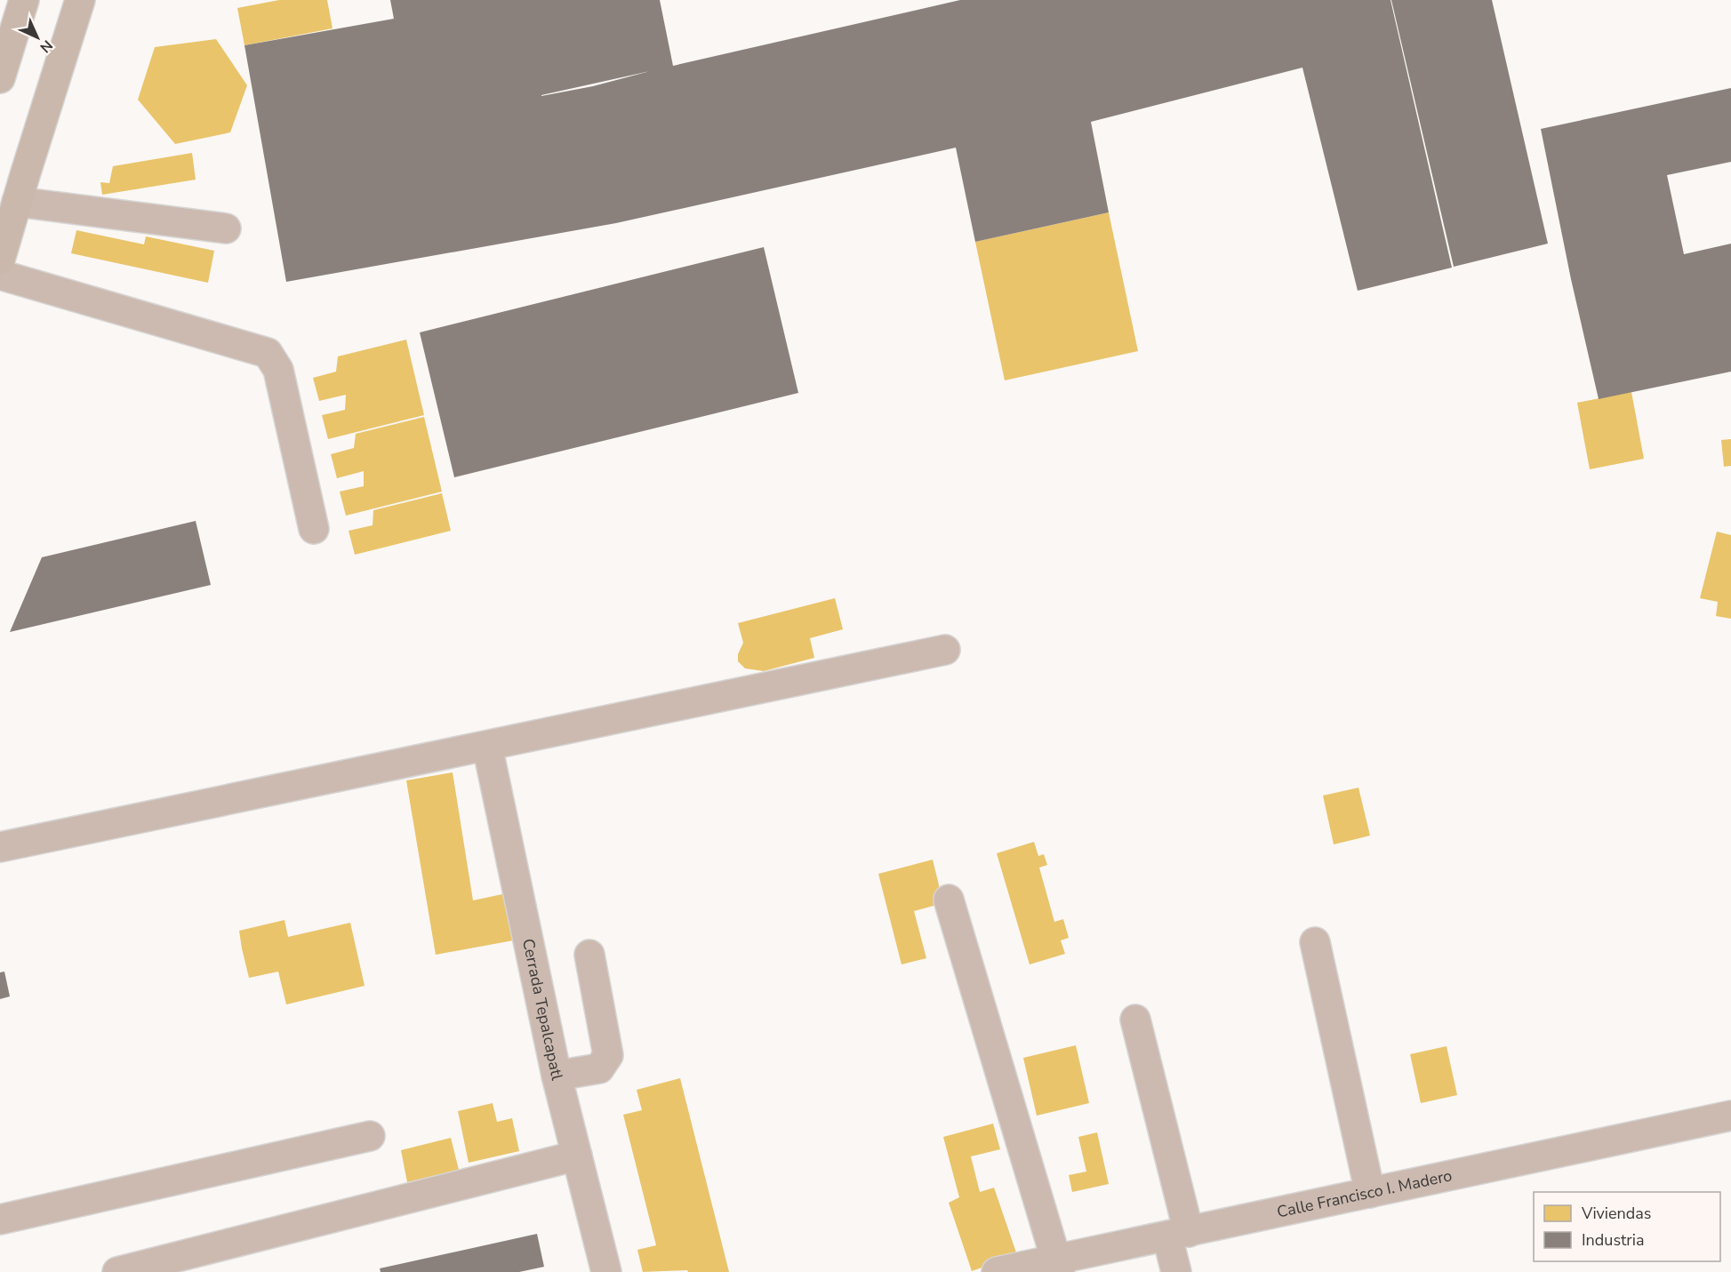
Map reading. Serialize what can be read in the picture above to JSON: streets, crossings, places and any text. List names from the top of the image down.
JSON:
{
  "streets": {
    "street": ["Cerrada Tepalcapatl", "Calle Francisco I. Madero"]
  },
  "legend": ["Viviendas", "Industria"],
  "north": "bottom right"
}
